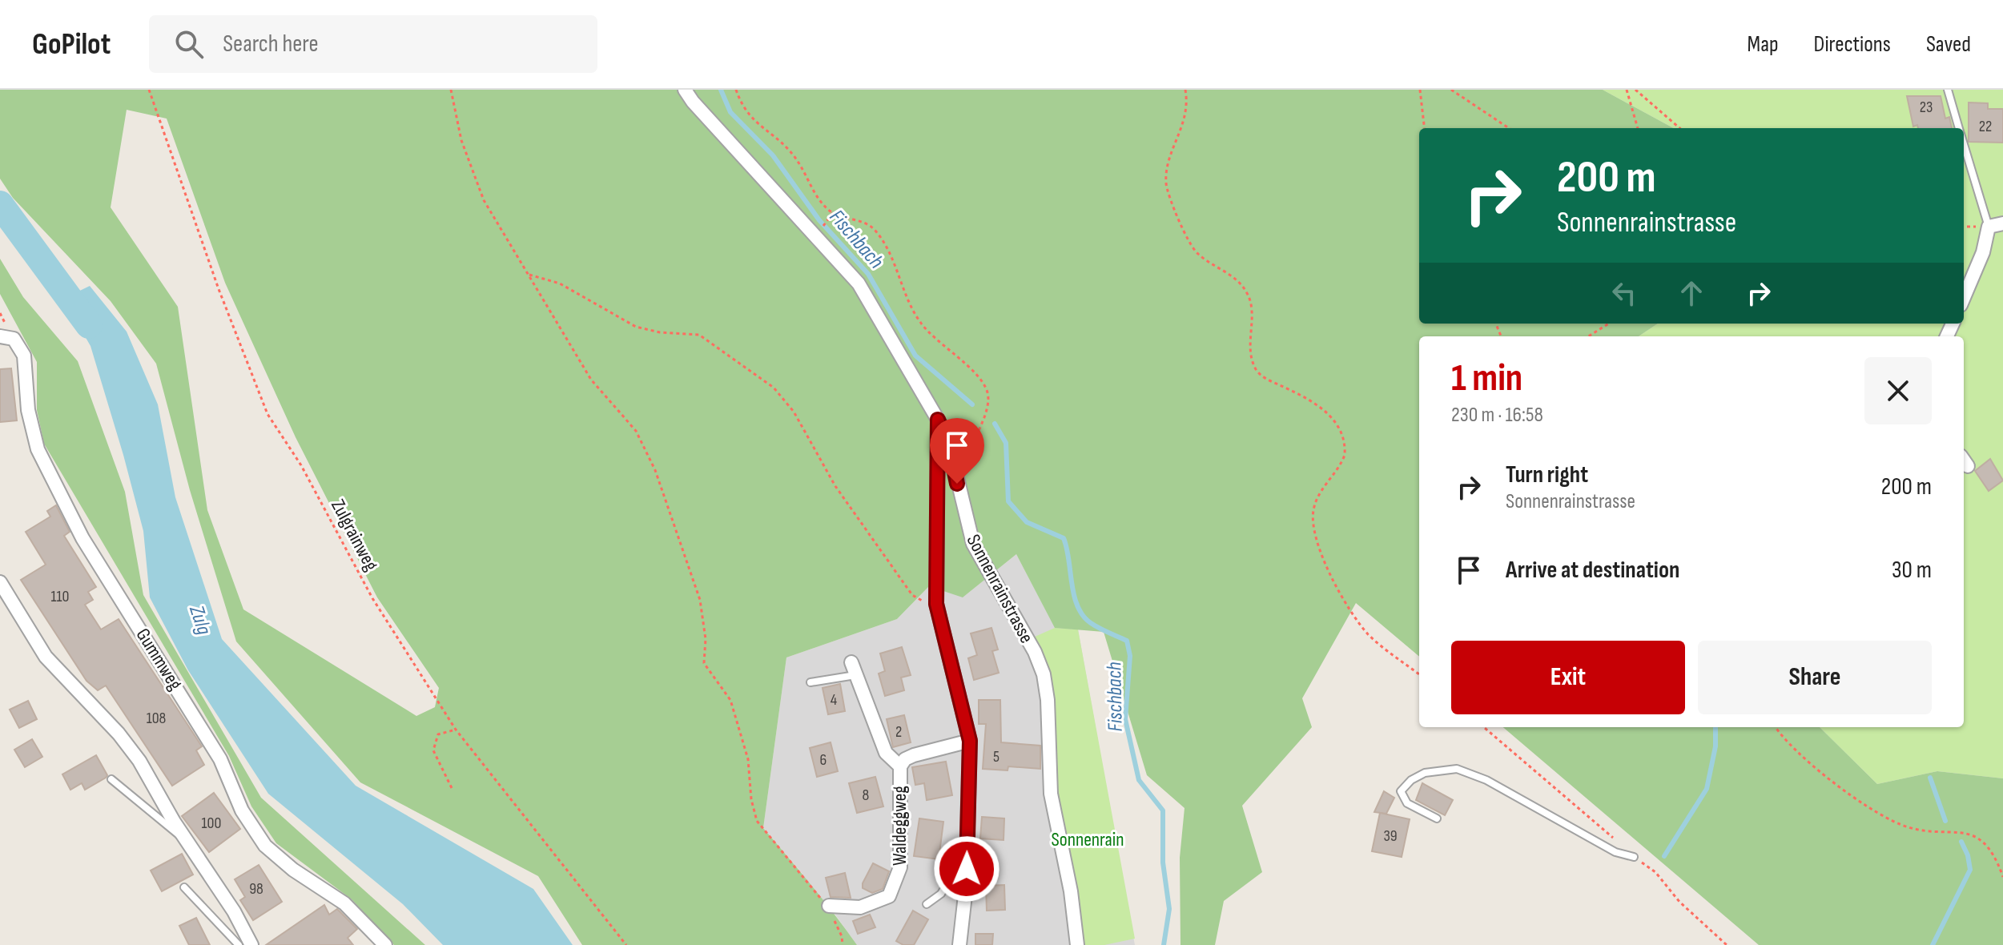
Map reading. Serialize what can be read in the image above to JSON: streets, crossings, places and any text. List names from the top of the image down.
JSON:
{
  "streets": {
    "street": ["Sonnenrainstrasse", "Gummweg", "Waldeggweg"],
    "path": ["Zulgrainweg"]
  },
  "water": ["Fischbach", "Zulg"],
  "parks": ["Sonnenrain"],
  "house_numbers": [
    "23",
    "22",
    "110",
    "4",
    "108",
    "2",
    "5",
    "6",
    "8",
    "100",
    "39",
    "98"
  ],
  "page": {
    "header": "GoPilot",
    "search": "Search here",
    "nav": ["Map", "Directions", "Saved"],
    "turn": ["200 m", "Sonnenrainstrasse"],
    "heading": ["1 min", "230 m · 16:58"],
    "list": [
      {
        "name": "Turn right",
        "note": "Sonnenrainstrasse",
        "value": "200 m"
      },
      {
        "name": "Arrive at destination",
        "value": "30 m"
      }
    ],
    "buttons": ["Exit", "Share"]
  }
}
